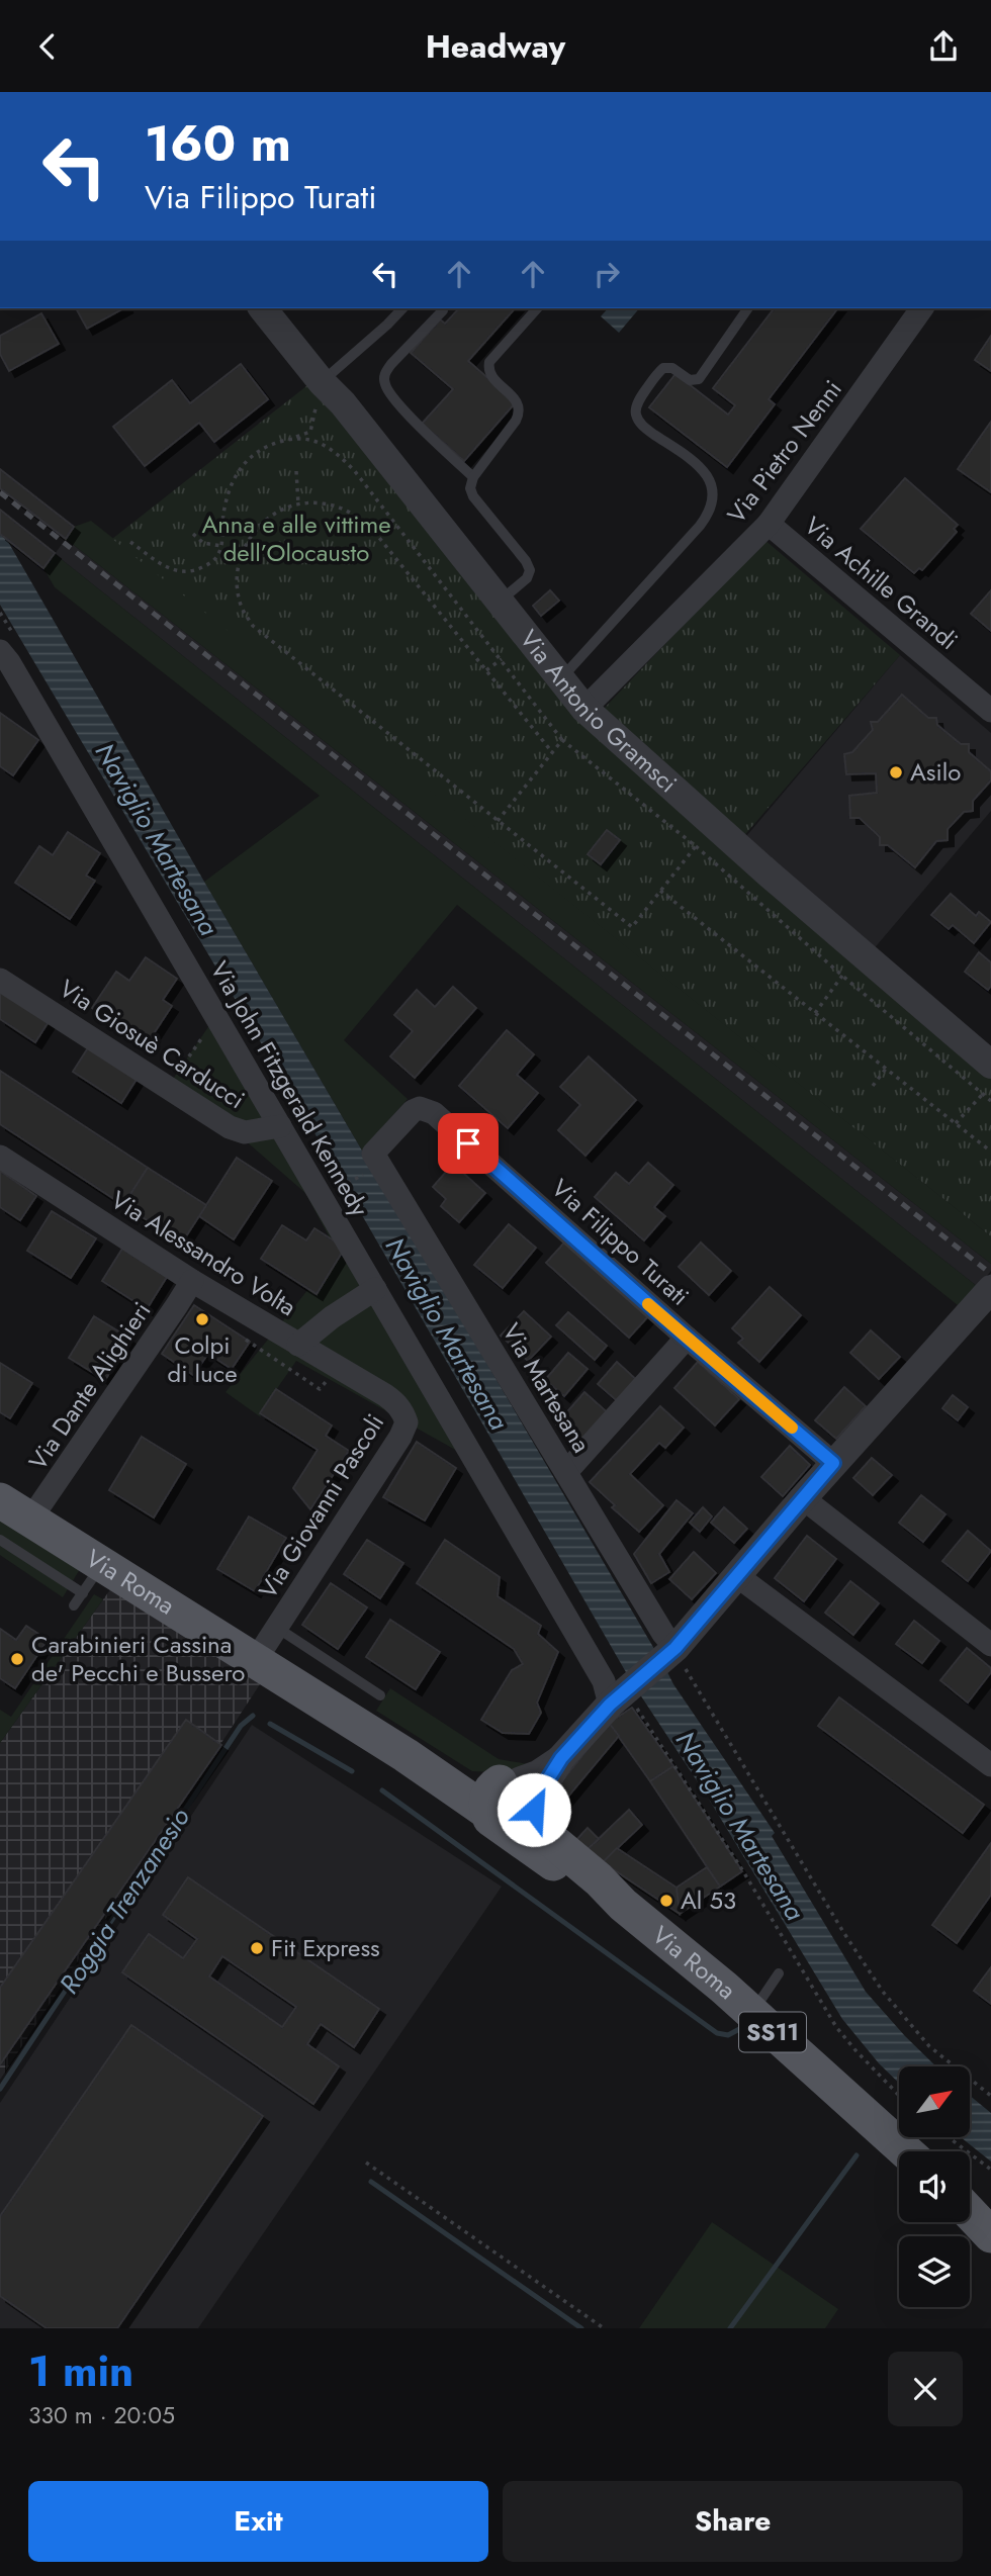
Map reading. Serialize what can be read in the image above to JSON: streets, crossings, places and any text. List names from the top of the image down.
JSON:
{
  "streets": {
    "main road": ["Via Roma", "SS11"],
    "street": [
      "Via Pietro Nenni",
      "Via Achille Grandi",
      "Via Antonio Gramsci",
      "Via Giosuè Carducci",
      "Via John Fitzgerald Kennedy",
      "Via Filippo Turati",
      "Via Alessandro Volta",
      "Via Dante Alighieri",
      "Via Martesana",
      "Via Giovanni Pascoli"
    ]
  },
  "crossings": [
    ["Via Pietro Nenni", "Via Achille Grandi"],
    ["Via Pietro Nenni", "Via Antonio Gramsci"],
    ["Via Giosuè Carducci", "Via John Fitzgerald Kennedy"],
    ["Via John Fitzgerald Kennedy", "Via Alessandro Volta"],
    ["Via Filippo Turati", "Via Martesana"],
    ["Via Alessandro Volta", "Via Dante Alighieri"],
    ["Via Alessandro Volta", "Via Giovanni Pascoli"],
    ["Via Dante Alighieri", "Via Roma"],
    ["Via Giovanni Pascoli", "Via Roma"]
  ],
  "water": ["Naviglio Martesana", "Roggia Trenzanesio"],
  "parks": ["Anna e alle vittime dell’Olocausto"],
  "places": [
    "Asilo",
    "Colpi di luce",
    "Carabinieri Cassina de' Pecchi e Bussero",
    "Al 53",
    "Fit Express"
  ],
  "north": "top right",
  "page": {
    "header": "Headway",
    "turn": ["160 m", "Via Filippo Turati"],
    "heading": ["1 min", "330 m · 20:05"],
    "buttons": ["Exit", "Share"]
  }
}
